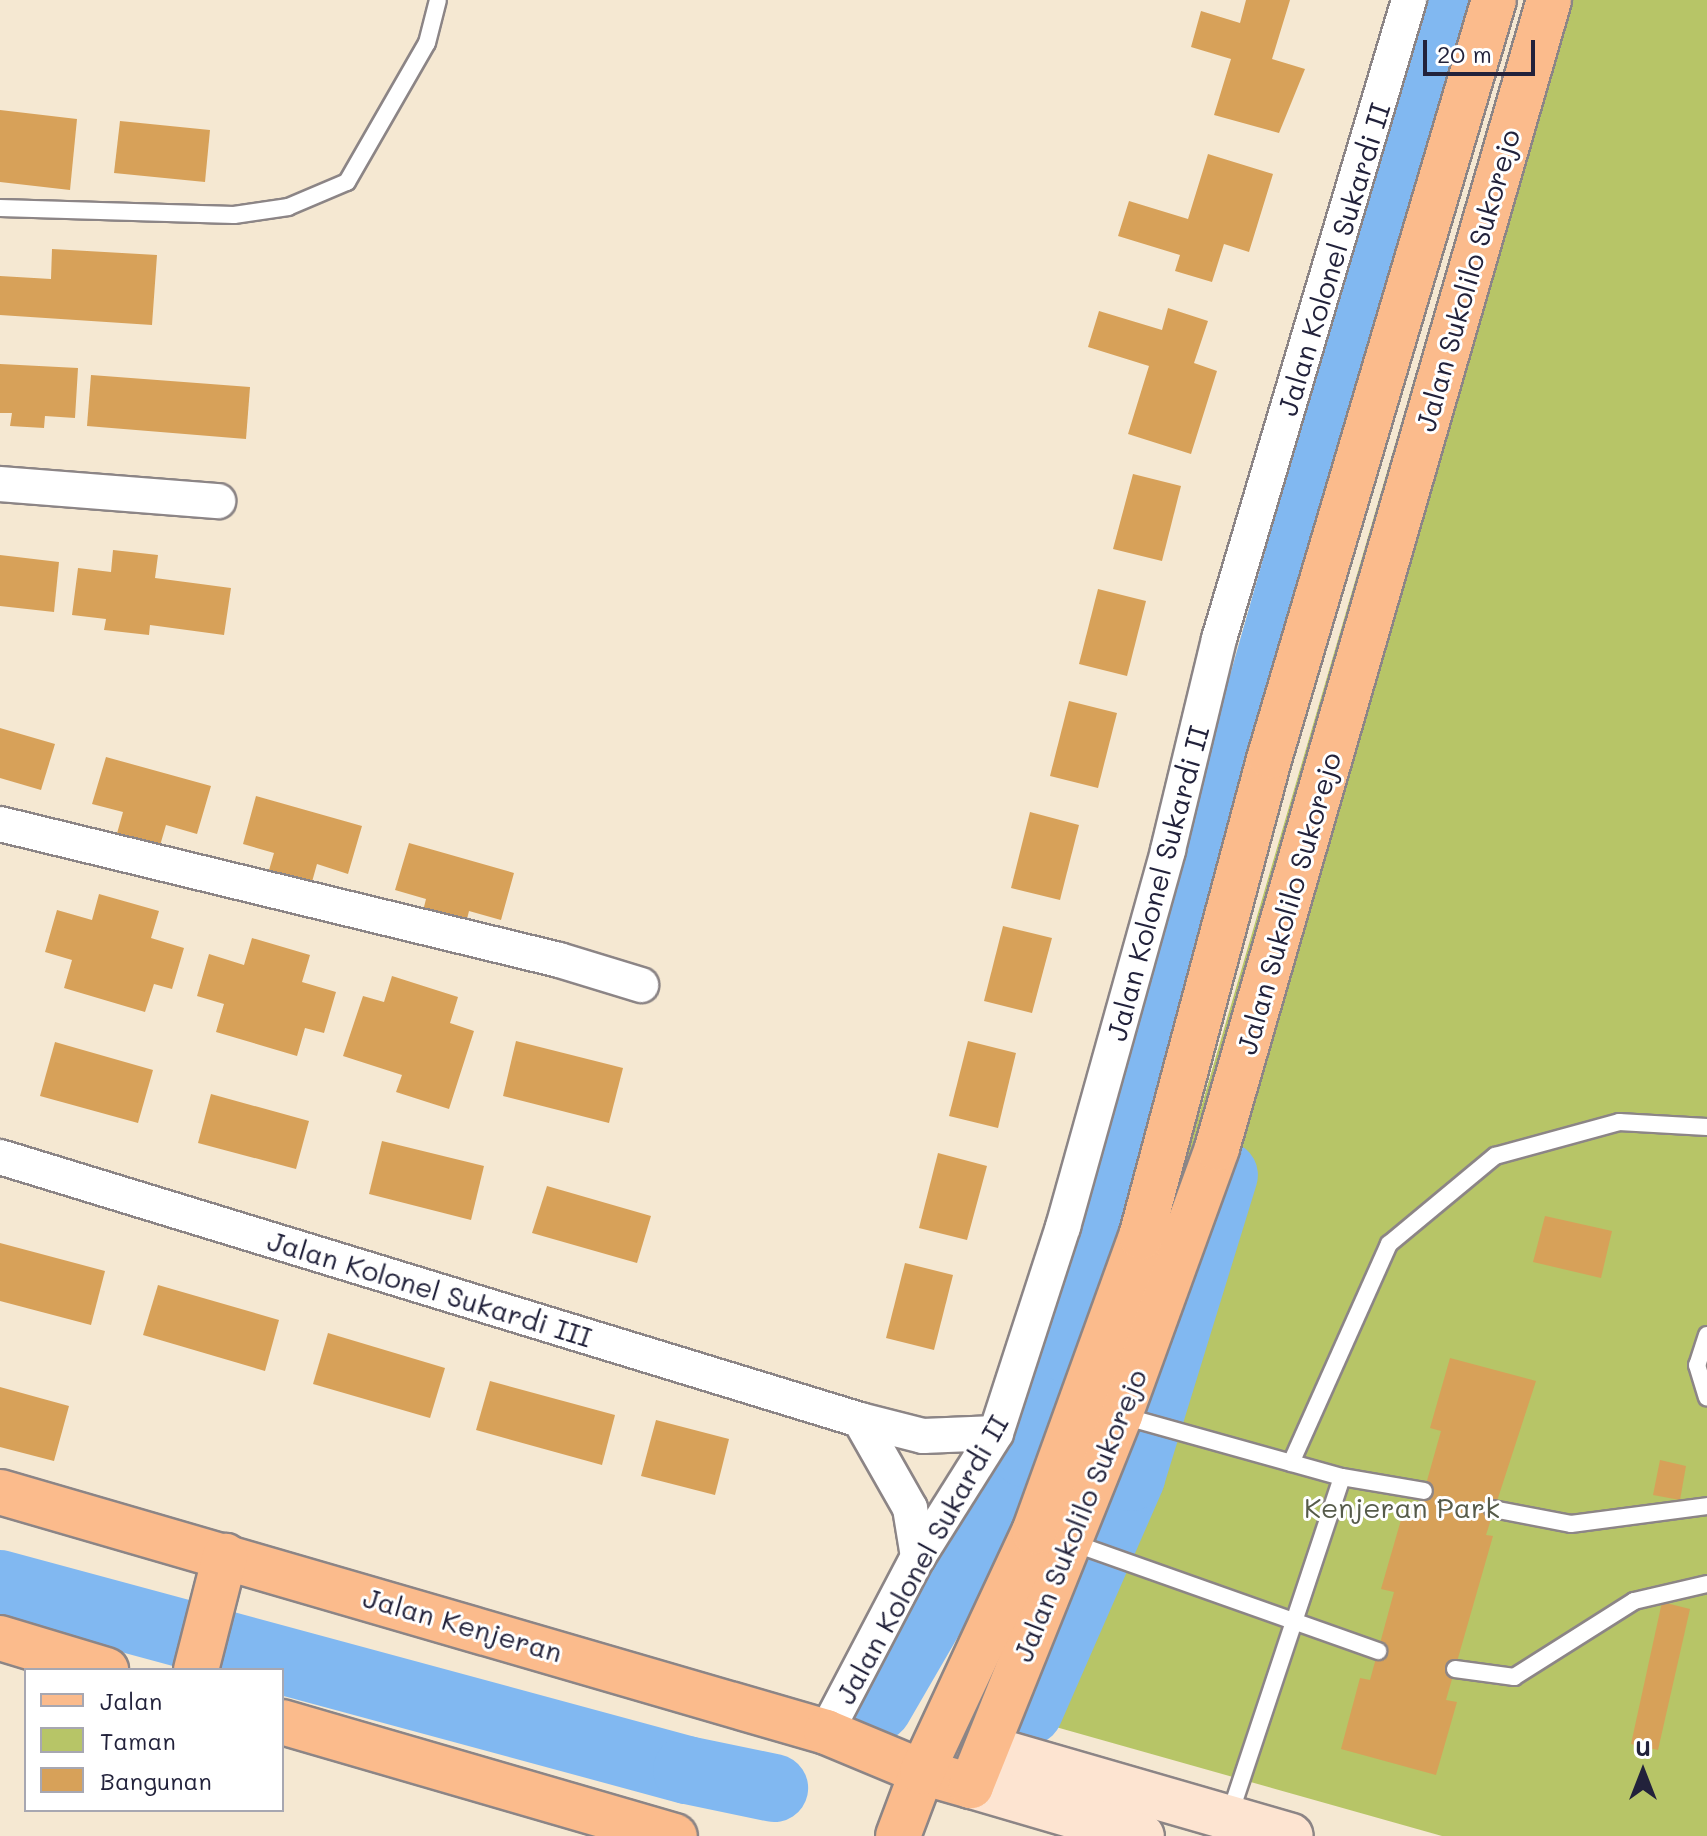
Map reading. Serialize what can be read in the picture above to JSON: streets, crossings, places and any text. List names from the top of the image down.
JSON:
{
  "streets": {
    "main road": ["Jalan Sukolilo Sukorejo", "Jalan Kenjeran"],
    "street": ["Jalan Kolonel Sukardi II", "Jalan Kolonel Sukardi III"]
  },
  "crossings": [
    ["Jalan Kolonel Sukardi II", "Jalan Kolonel Sukardi III"],
    ["Jalan Kolonel Sukardi II", "Jalan Kenjeran"],
    ["Jalan Sukolilo Sukorejo", "Jalan Kenjeran"]
  ],
  "parks": ["Kenjeran Park"],
  "legend": ["Jalan", "Taman", "Bangunan"],
  "scale_bar": "20 m",
  "north": "top"
}
